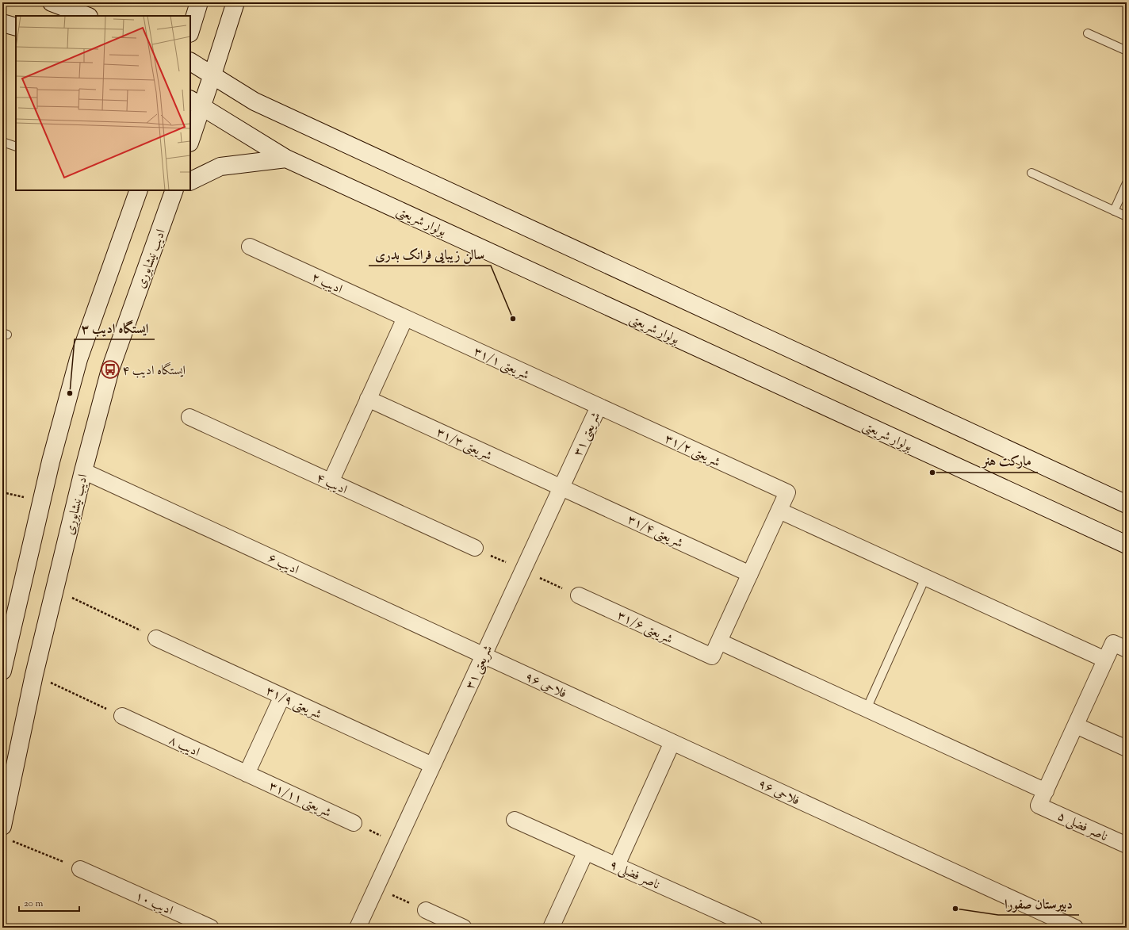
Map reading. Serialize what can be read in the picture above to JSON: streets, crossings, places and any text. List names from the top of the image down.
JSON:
{
  "streets": {
    "main road": ["بولوار شریعتی", "ادیب نیشابوری"],
    "street": [
      "ادیب ۲",
      "شریعتی ۳۱/۱",
      "شریعتی ۳۱",
      "شریعتی ۳۱/۳",
      "شریعتی ۳۱/۲",
      "ادیب ۴",
      "شریعتی ۳۱/۴",
      "ادیب ۶",
      "شریعتی ۳۱/۶",
      "فلاحی ۹۶",
      "شریعتی ۳۱/۹",
      "ادیب ۸",
      "شریعتی ۳۱/۱۱",
      "ناصر فضلی ۵",
      "ناصر فضلی ۹",
      "ادیب ۱۰"
    ]
  },
  "crossings": [
    ["ادیب نیشابوری", "ادیب ۶"],
    ["ادیب ۲", "شریعتی ۳۱/۱"],
    ["شریعتی ۳۱/۱", "شریعتی ۳۱"],
    ["شریعتی ۳۱/۱", "شریعتی ۳۱/۲"],
    ["شریعتی ۳۱", "شریعتی ۳۱/۳"],
    ["شریعتی ۳۱", "شریعتی ۳۱/۲"],
    ["شریعتی ۳۱", "شریعتی ۳۱/۴"],
    ["شریعتی ۳۱", "ادیب ۶"],
    ["شریعتی ۳۱", "فلاحی ۹۶"],
    ["شریعتی ۳۱", "شریعتی ۳۱/۹"],
    ["شریعتی ۳۱/۳", "شریعتی ۳۱/۴"],
    ["ادیب ۶", "فلاحی ۹۶"],
    ["ادیب ۸", "شریعتی ۳۱/۱۱"]
  ],
  "places": {
    "other": [
      "سالن زیبایی فرانک بدری",
      "ایستگاه ادیب ۳",
      "مارکت هنر",
      "دبیرستان صفورا"
    ],
    "bus stop": ["ایستگاه ادیب ۴"]
  },
  "scale_bar": "20 m"
}
